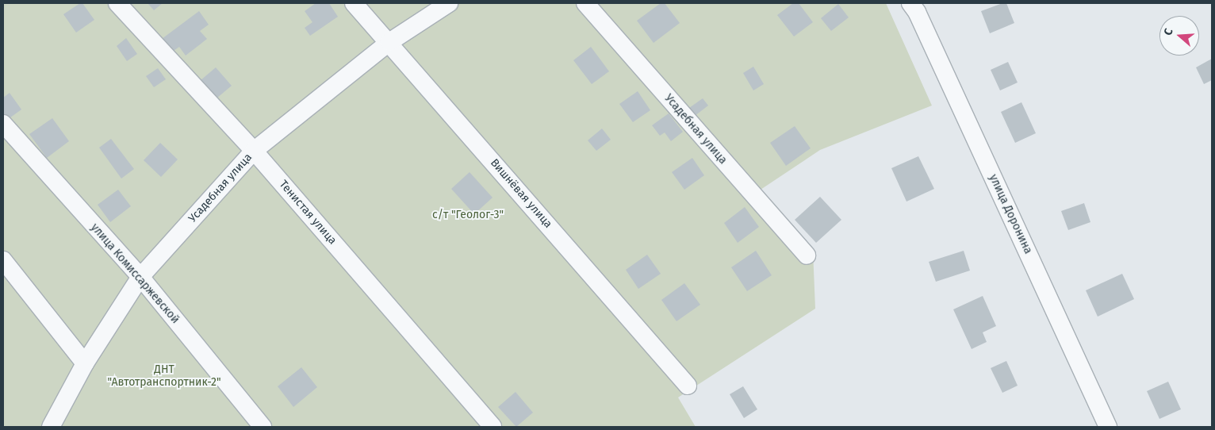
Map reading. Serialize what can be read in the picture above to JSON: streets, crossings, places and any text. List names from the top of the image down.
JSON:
{
  "streets": {
    "street": [
      "Усадебная улица",
      "Вишнёвая улица",
      "Тенистая улица",
      "улица Доронина",
      "улица Комиссаржевской"
    ]
  },
  "crossings": [
    ["Усадебная улица", "Вишнёвая улица"],
    ["Усадебная улица", "Тенистая улица"],
    ["Усадебная улица", "улица Комиссаржевской"]
  ],
  "parks": ["с/т \"Геолог-3\"", "ДНТ \"Автотранспортник-2\""],
  "north": "left"
}
